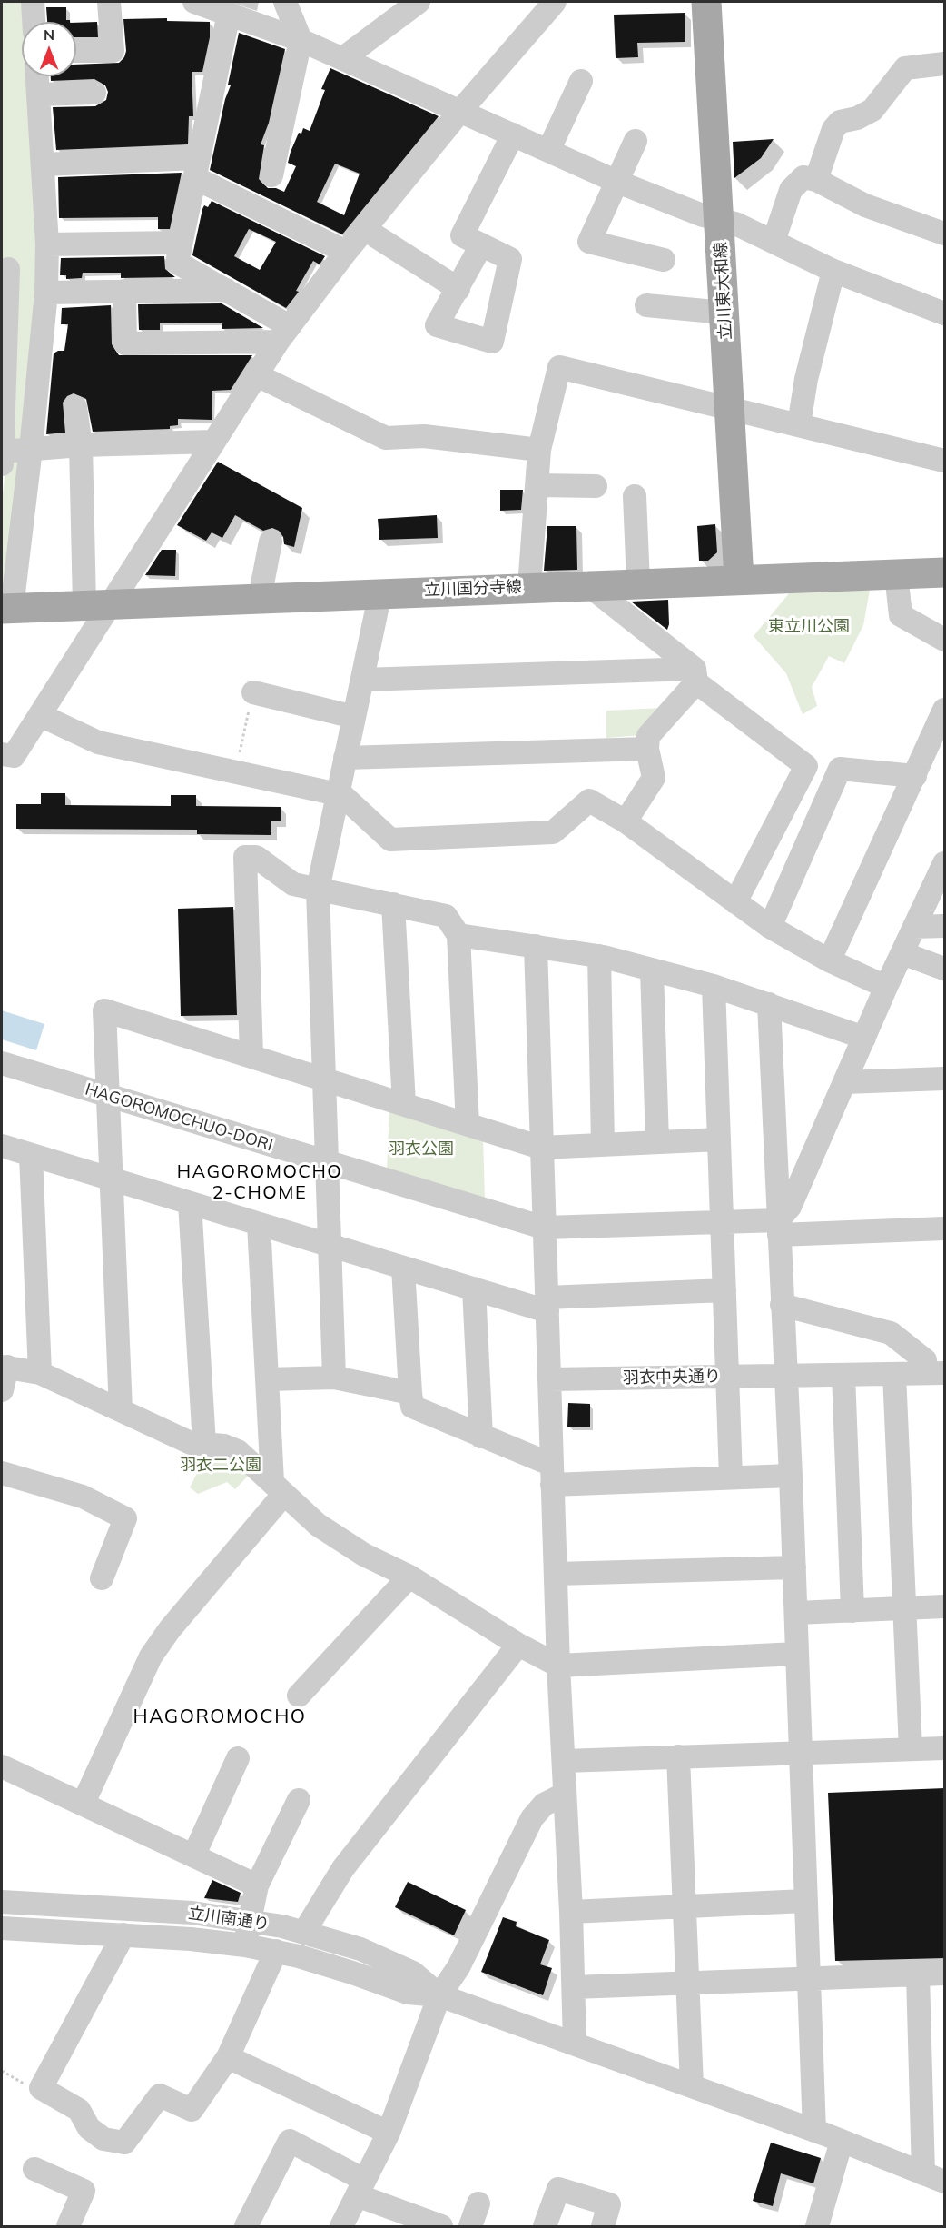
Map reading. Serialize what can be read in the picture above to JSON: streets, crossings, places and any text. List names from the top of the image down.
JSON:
{
  "streets": {
    "main road": ["立川東大和線", "立川国分寺線"],
    "street": ["HAGOROMOCHUO-DORI", "羽衣中央通り", "立川南通り"]
  },
  "crossings": [
    ["立川東大和線", "立川国分寺線"]
  ],
  "districts": ["HAGOROMOCHO 2-CHOME", "HAGOROMOCHO"],
  "parks": ["東立川公園", "羽衣公園", "羽衣二公園"],
  "north": "top"
}
